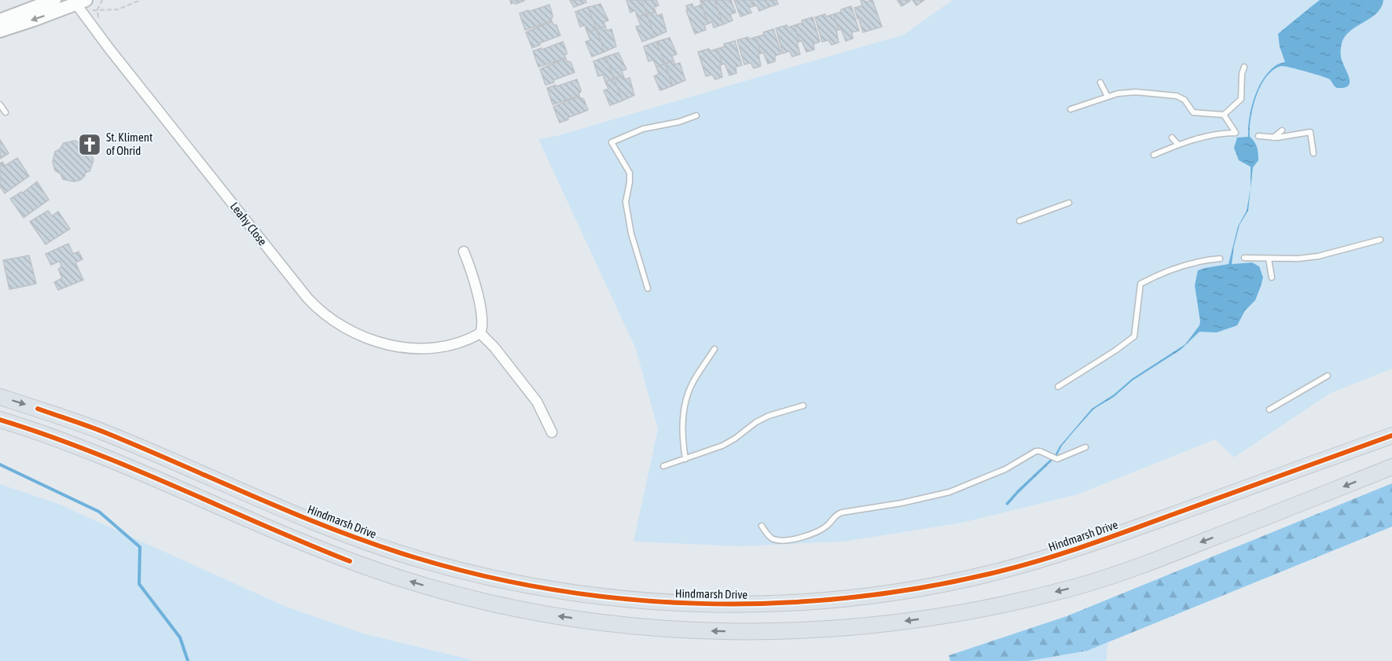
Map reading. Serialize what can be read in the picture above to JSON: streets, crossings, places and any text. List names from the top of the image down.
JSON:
{
  "streets": {
    "main road": ["Hindmarsh Drive"],
    "street": ["Leahy Close"]
  },
  "places": {
    "church": ["St. Kliment of Ohrid"]
  }
}
